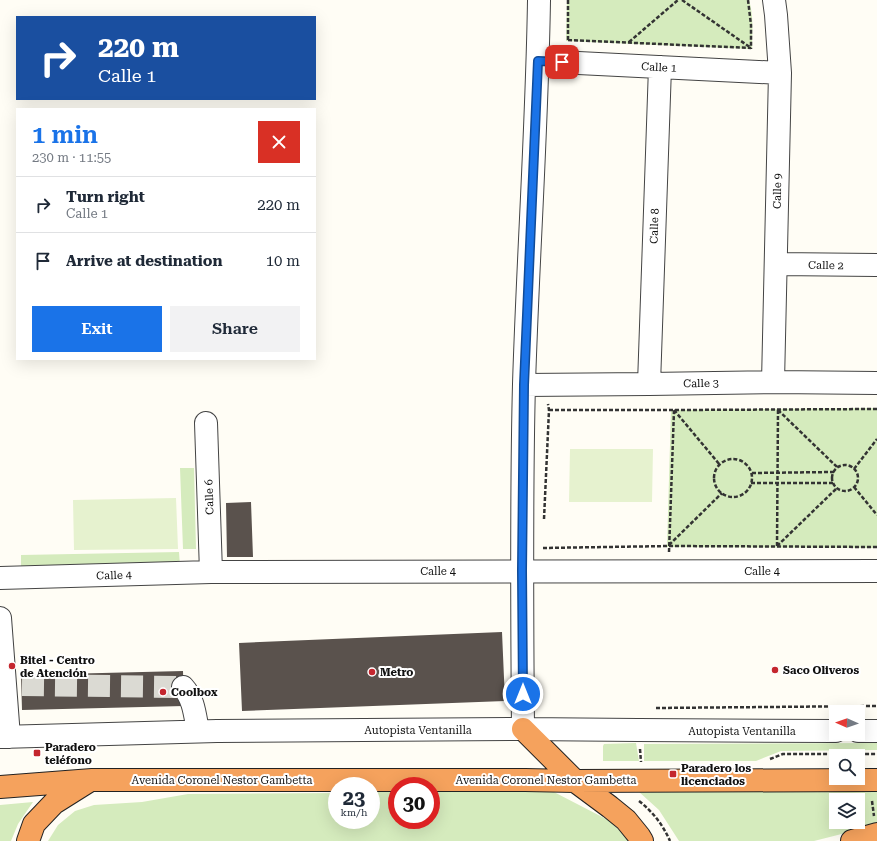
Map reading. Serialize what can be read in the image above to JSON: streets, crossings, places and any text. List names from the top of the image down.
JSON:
{
  "streets": {
    "highway": ["Avenida Coronel Nestor Gambetta"],
    "street": [
      "Calle 1",
      "Calle 9",
      "Calle 8",
      "Calle 2",
      "Calle 3",
      "Calle 6",
      "Calle 4",
      "Autopista Ventanilla"
    ]
  },
  "crossings": [
    ["Calle 1", "Calle 9"],
    ["Calle 1", "Calle 8"],
    ["Calle 9", "Calle 2"],
    ["Calle 9", "Calle 3"],
    ["Calle 8", "Calle 3"],
    ["Calle 6", "Calle 4"]
  ],
  "places": {
    "other": [
      "Bitel - Centro de Atención",
      "Saco Oliveros",
      "Metro",
      "Coolbox"
    ],
    "transit": ["Paradero teléfono", "Paradero los licenciados"]
  },
  "north": "left",
  "page": {
    "turn": ["220 m", "Calle 1"],
    "heading": ["1 min", "230 m · 11:55"],
    "list": [
      {
        "name": "Turn right",
        "note": "Calle 1",
        "value": "220 m"
      },
      {
        "name": "Arrive at destination",
        "value": "10 m"
      }
    ],
    "buttons": ["Exit", "Share"],
    "speed": "23 km/h",
    "limit": "30"
  }
}
